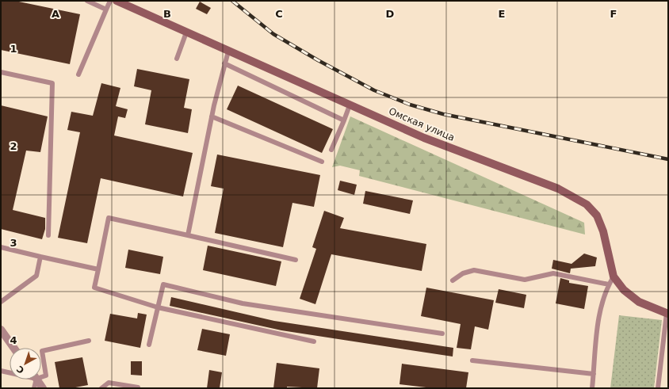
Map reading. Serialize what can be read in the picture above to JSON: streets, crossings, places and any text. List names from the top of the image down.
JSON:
{
  "streets": {
    "main road": ["Омская улица"]
  },
  "north": "bottom left",
  "grid": {
    "columns": [
      "A",
      "B",
      "C",
      "D",
      "E",
      "F"
    ],
    "rows": [
      "1",
      "2",
      "3",
      "4"
    ]
  }
}
